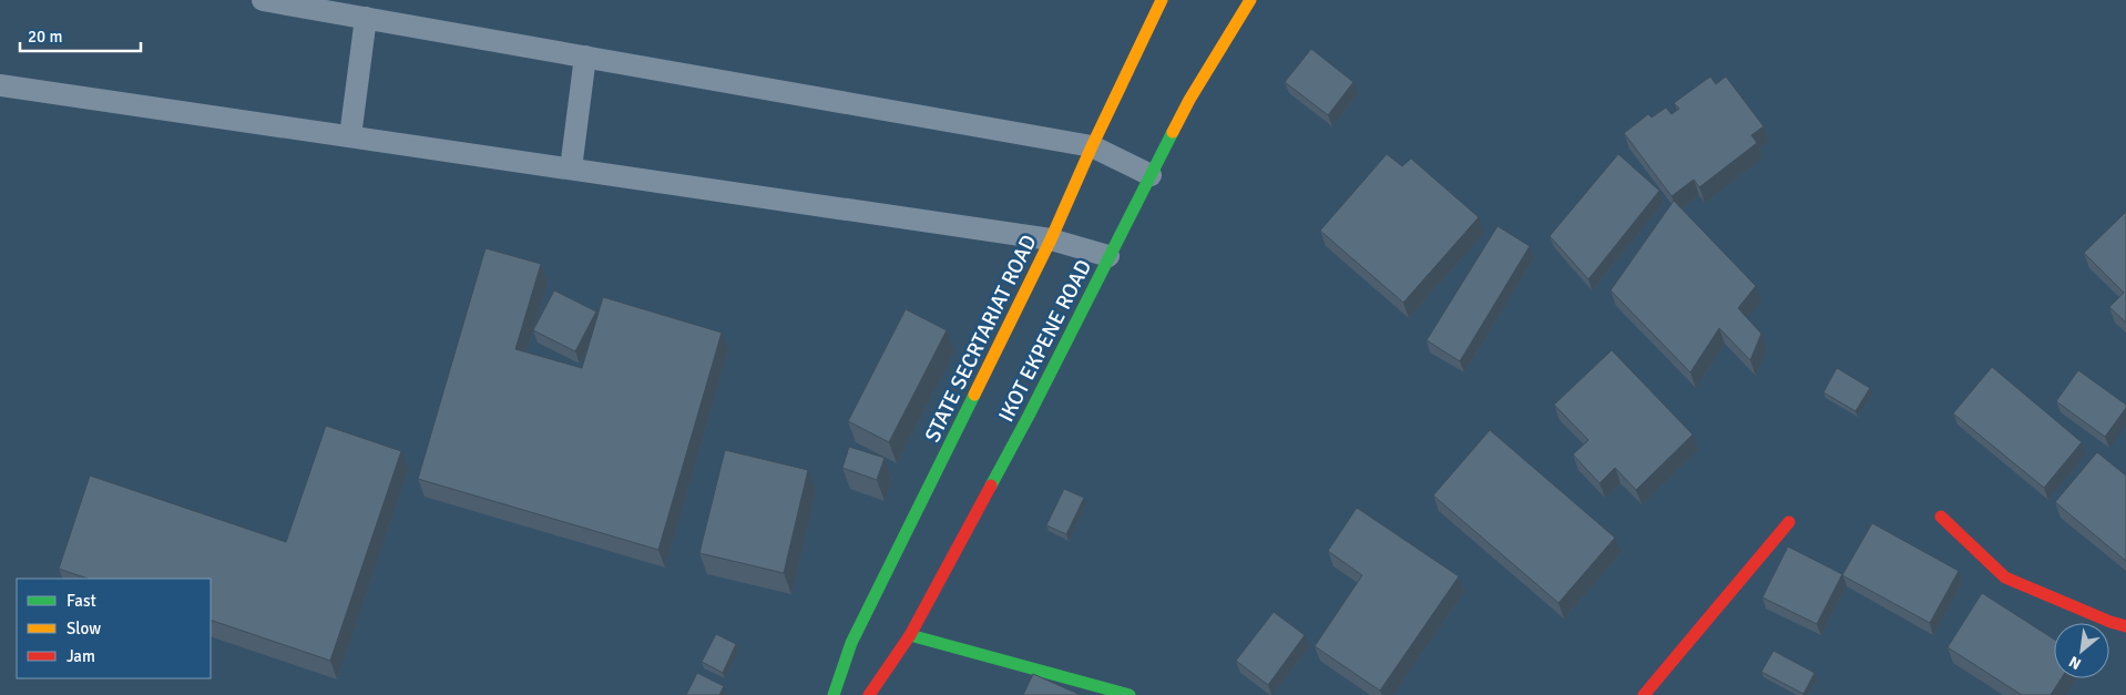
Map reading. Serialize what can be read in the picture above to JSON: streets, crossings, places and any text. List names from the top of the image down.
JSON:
{
  "streets": {
    "street": ["STATE SECRTARIAT ROAD", "IKOT EKPENE ROAD"]
  },
  "legend": ["Fast", "Slow", "Jam"],
  "scale_bar": "20 m",
  "north": "bottom left"
}
